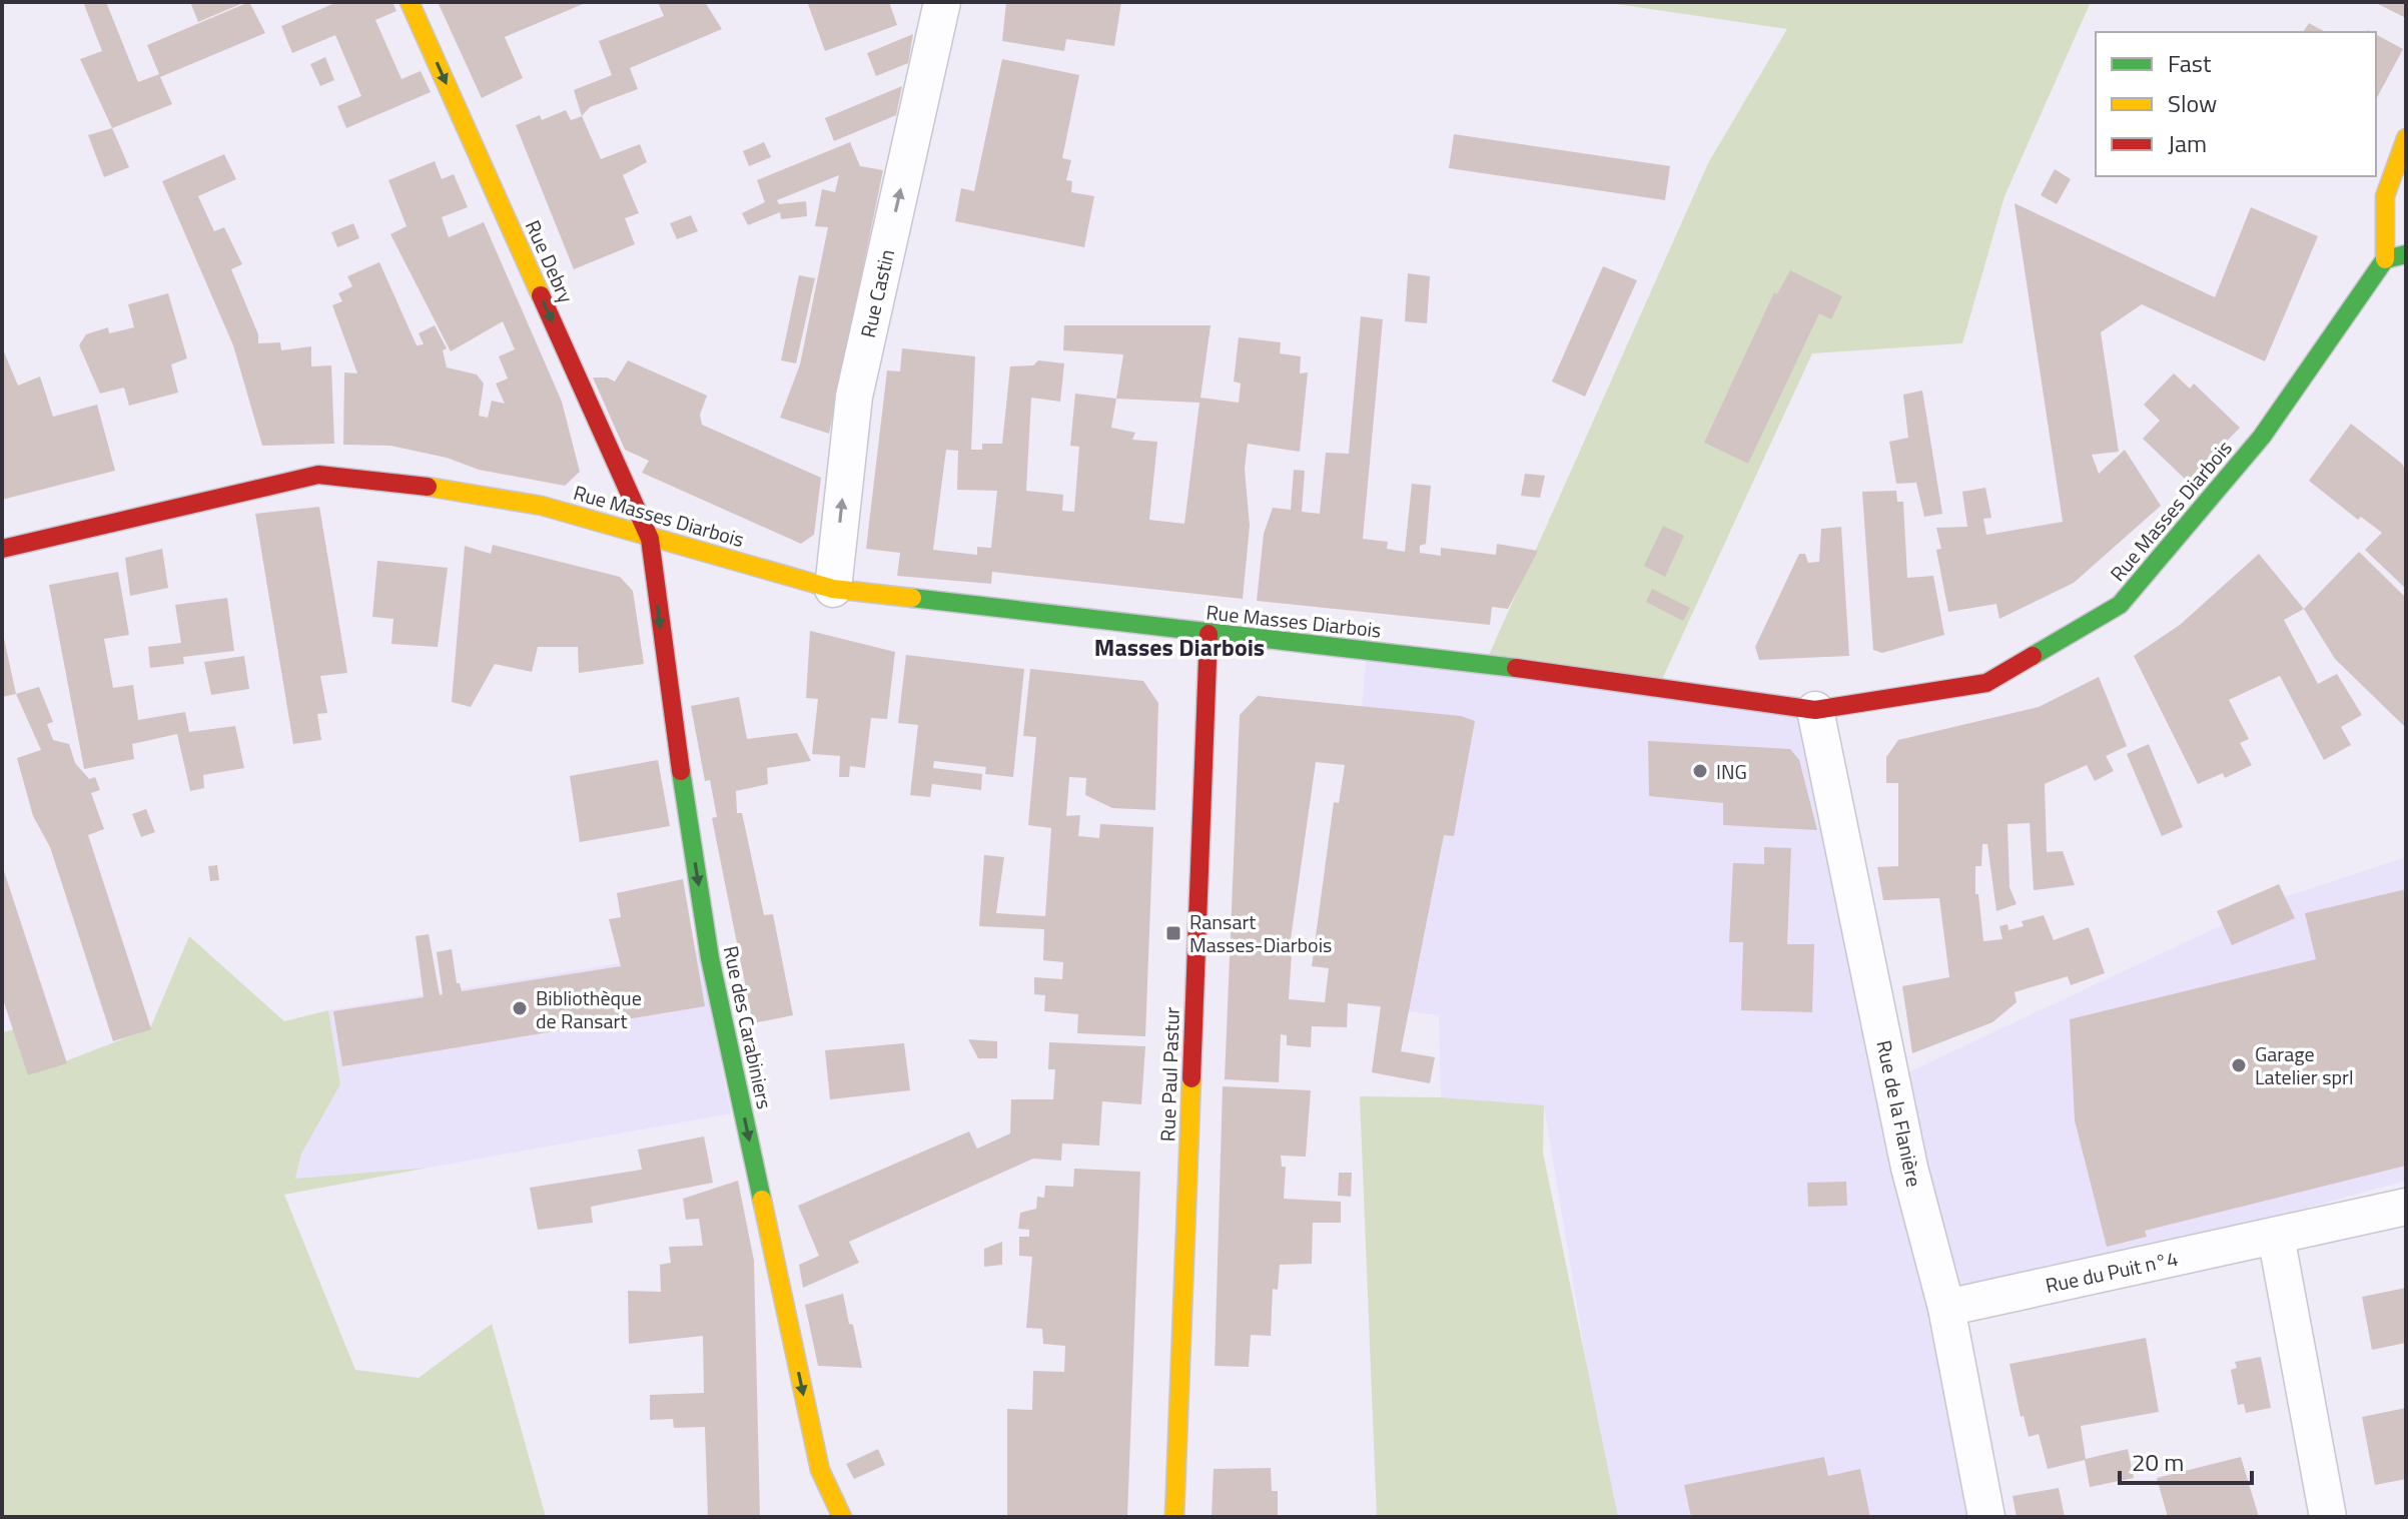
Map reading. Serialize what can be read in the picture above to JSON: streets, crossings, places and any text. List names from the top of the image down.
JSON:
{
  "streets": {
    "street": [
      "Rue Debry",
      "Rue Castin",
      "Rue Masses Diarbois",
      "Rue des Carabiniers",
      "Rue Paul Pastur",
      "Rue de la Flanière",
      "Rue du Puit n°4"
    ]
  },
  "crossings": [
    ["Rue Debry", "Rue Masses Diarbois"],
    ["Rue Debry", "Rue des Carabiniers"],
    ["Rue Castin", "Rue Masses Diarbois"],
    ["Rue Masses Diarbois", "Rue des Carabiniers"],
    ["Rue Masses Diarbois", "Rue Paul Pastur"],
    ["Rue Masses Diarbois", "Rue de la Flanière"],
    ["Rue de la Flanière", "Rue du Puit n°4"]
  ],
  "one_way": ["Rue Debry", "Rue Castin", "Rue des Carabiniers"],
  "districts": ["Masses Diarbois"],
  "places": {
    "other": ["ING", "Bibliothèque de Ransart", "Garage Latelier sprl"],
    "transit": ["Ransart Masses-Diarbois"]
  },
  "legend": ["Fast", "Slow", "Jam"],
  "scale_bar": "20 m"
}
